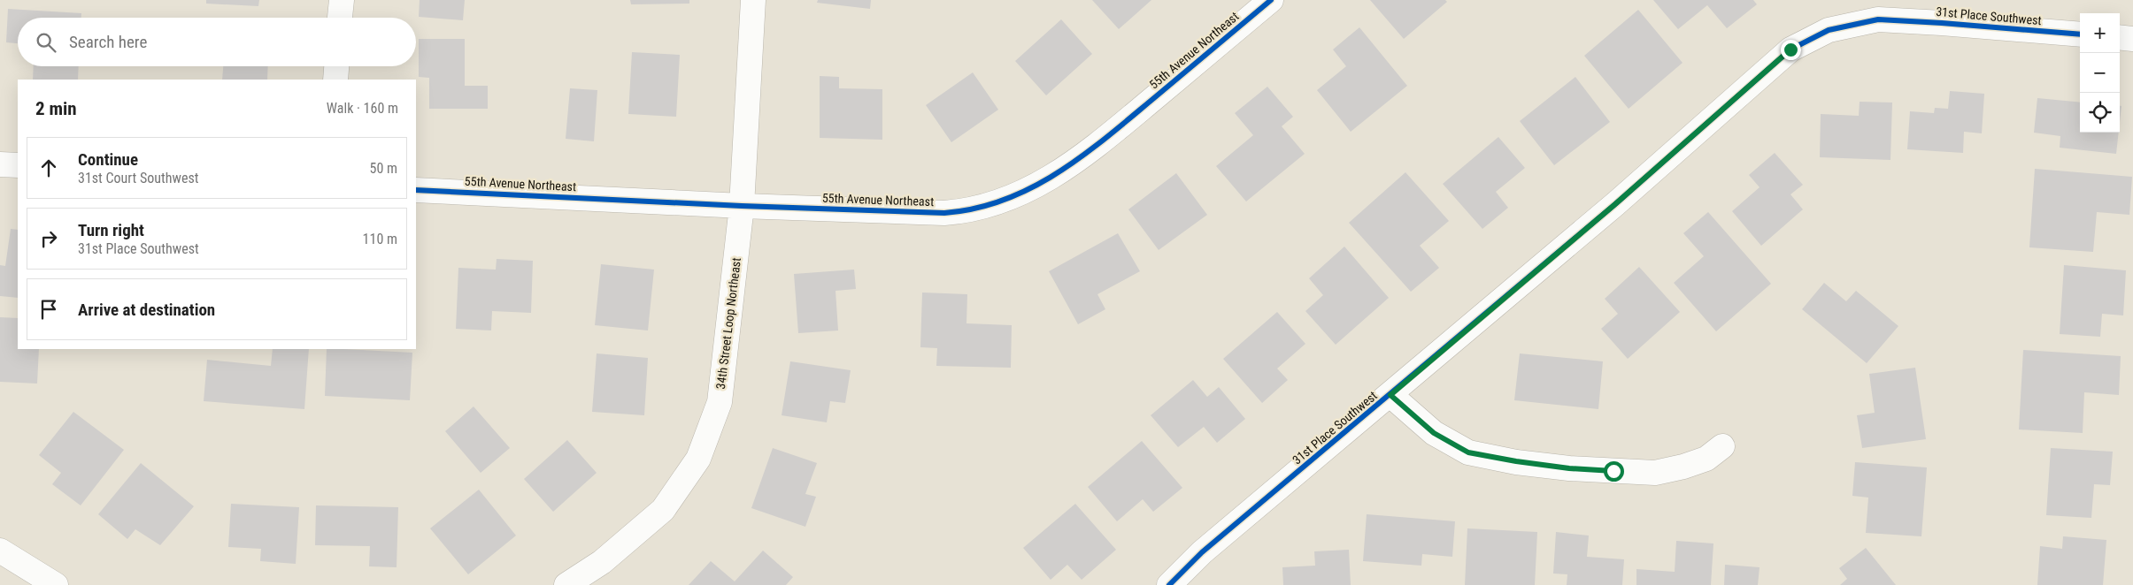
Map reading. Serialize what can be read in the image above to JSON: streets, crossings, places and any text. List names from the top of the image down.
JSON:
{
  "streets": {
    "street": ["31st Place Southwest", "55th Avenue Northeast", "34th Street Loop Northeast"]
  },
  "crossings": [
    ["55th Avenue Northeast", "34th Street Loop Northeast"]
  ],
  "page": {
    "map_buttons": ["+", "−"],
    "search": "Search here",
    "heading": ["2 min", "Walk · 160 m"],
    "list": [
      ["Continue", "31st Court Southwest", "50 m"],
      ["Turn right", "31st Place Southwest", "110 m"],
      "Arrive at destination"
    ]
  }
}
